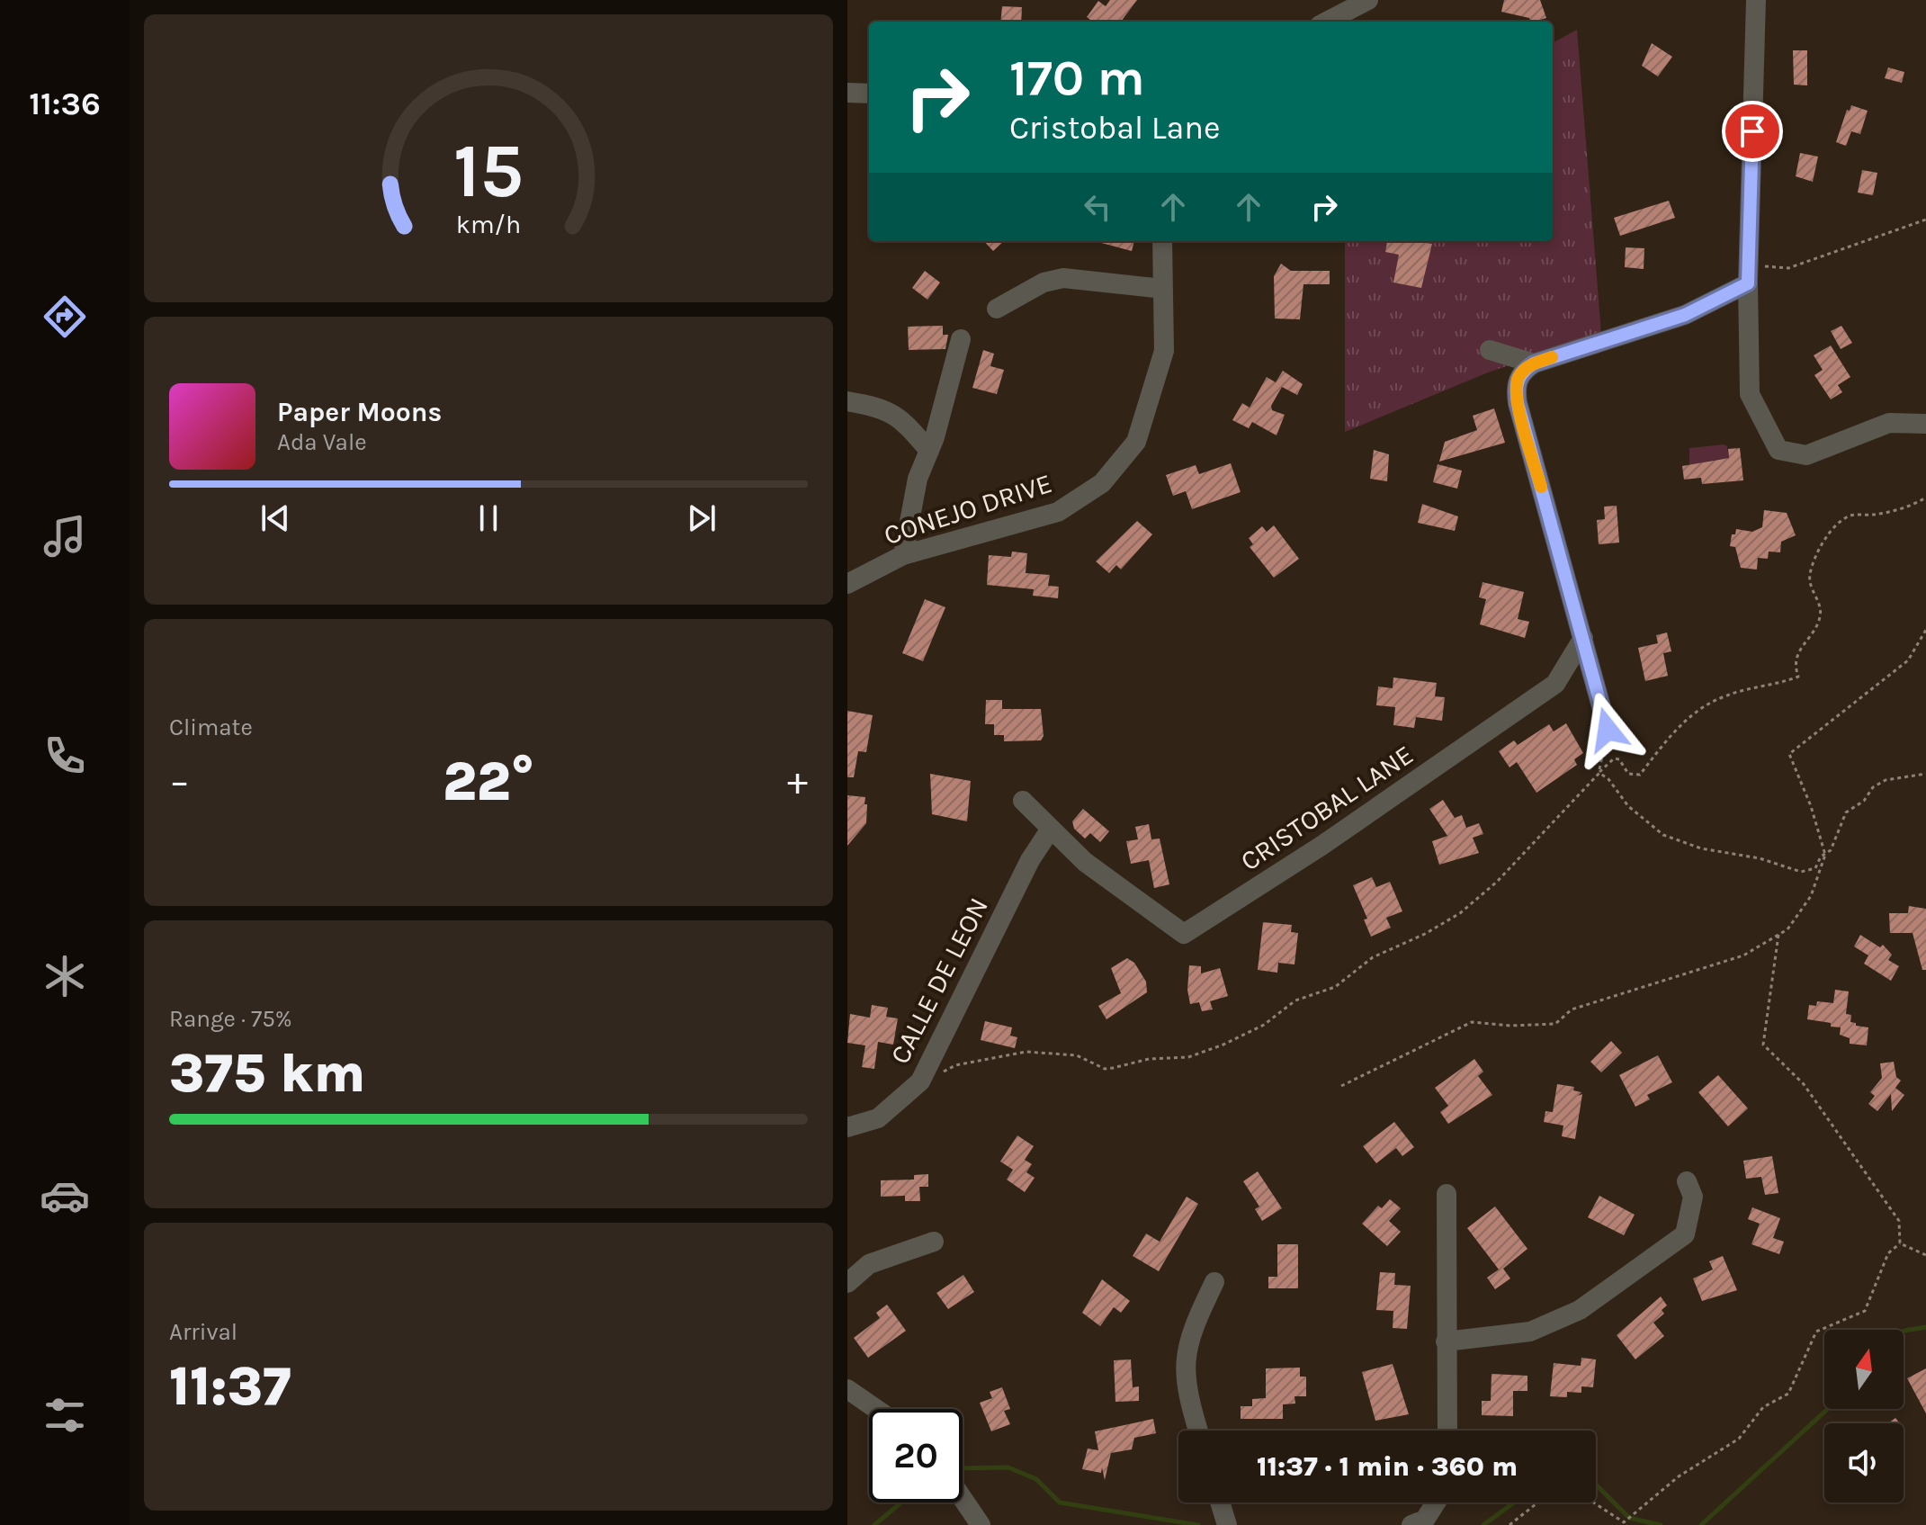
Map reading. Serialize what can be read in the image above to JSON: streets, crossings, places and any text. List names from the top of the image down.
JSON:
{
  "streets": {
    "street": ["CONEJO DRIVE", "CRISTOBAL LANE", "CALLE DE LEON"]
  },
  "crossings": [
    ["CRISTOBAL LANE", "CALLE DE LEON"]
  ],
  "north": "top",
  "page": {
    "tabs": "11:36",
    "turn": ["170 m", "Cristobal Lane"],
    "song": ["Paper Moons", "Ada Vale"],
    "tile": [
      "Climate",
      ["Range · 75%", "375 km"],
      ["Arrival", "11:37"]
    ],
    "heat": ["−", "22°", "+"],
    "limit": "20",
    "trip": "11:37 · 1 min · 360 m",
    "gauge": ["15", "km/h"]
  }
}
